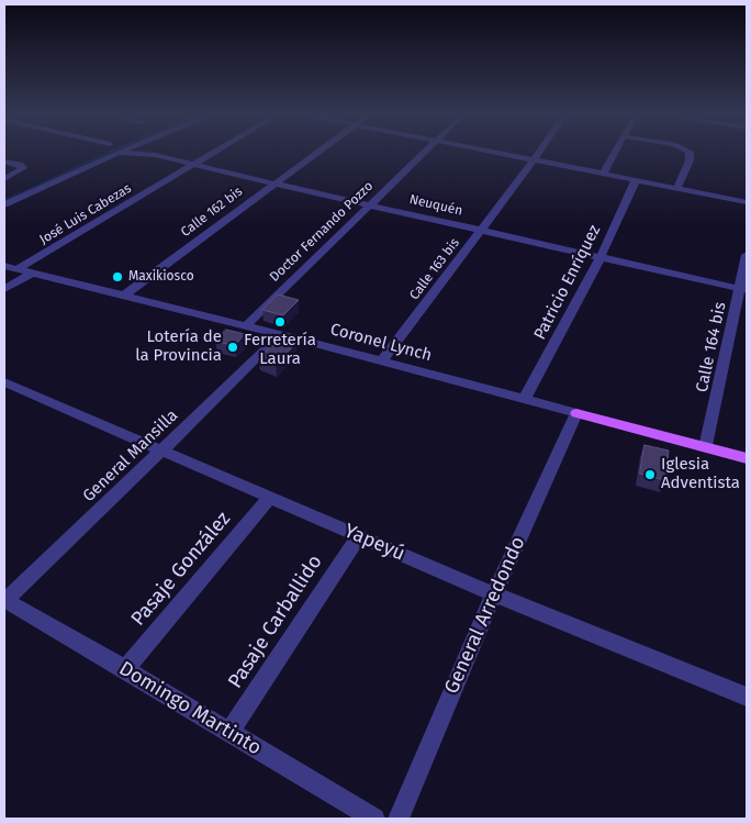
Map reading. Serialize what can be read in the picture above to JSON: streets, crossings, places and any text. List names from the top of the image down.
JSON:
{
  "streets": {
    "main road": ["Coronel Lynch"],
    "street": [
      "Neuquén",
      "Calle 162 bis",
      "José Luis Cabezas",
      "Doctor Fernando Pozzo",
      "Calle 163 bis",
      "Patricio Enríquez",
      "Calle 164 bis",
      "General Mansilla",
      "Yapeyú",
      "Pasaje González",
      "General Arredondo",
      "Pasaje Carballido",
      "Domingo Martinto"
    ]
  },
  "crossings": [
    ["Neuquén", "Calle 162 bis"],
    ["Neuquén", "José Luis Cabezas"],
    ["Neuquén", "Doctor Fernando Pozzo"],
    ["Neuquén", "Calle 163 bis"],
    ["Neuquén", "Patricio Enríquez"],
    ["Neuquén", "Calle 164 bis"],
    ["Calle 162 bis", "Coronel Lynch"],
    ["José Luis Cabezas", "Coronel Lynch"],
    ["Doctor Fernando Pozzo", "Coronel Lynch"],
    ["Calle 163 bis", "Coronel Lynch"],
    ["Patricio Enríquez", "Coronel Lynch"],
    ["Coronel Lynch", "Calle 164 bis"],
    ["Coronel Lynch", "General Mansilla"],
    ["Coronel Lynch", "General Arredondo"],
    ["General Mansilla", "Yapeyú"],
    ["General Mansilla", "Domingo Martinto"],
    ["Yapeyú", "Pasaje González"],
    ["Yapeyú", "General Arredondo"],
    ["Yapeyú", "Pasaje Carballido"],
    ["Pasaje González", "Domingo Martinto"],
    ["Pasaje Carballido", "Domingo Martinto"]
  ],
  "places": [
    "Maxikiosco",
    "Ferretería Laura",
    "Lotería de la Provincia",
    "Iglesia Adventista"
  ]
}
